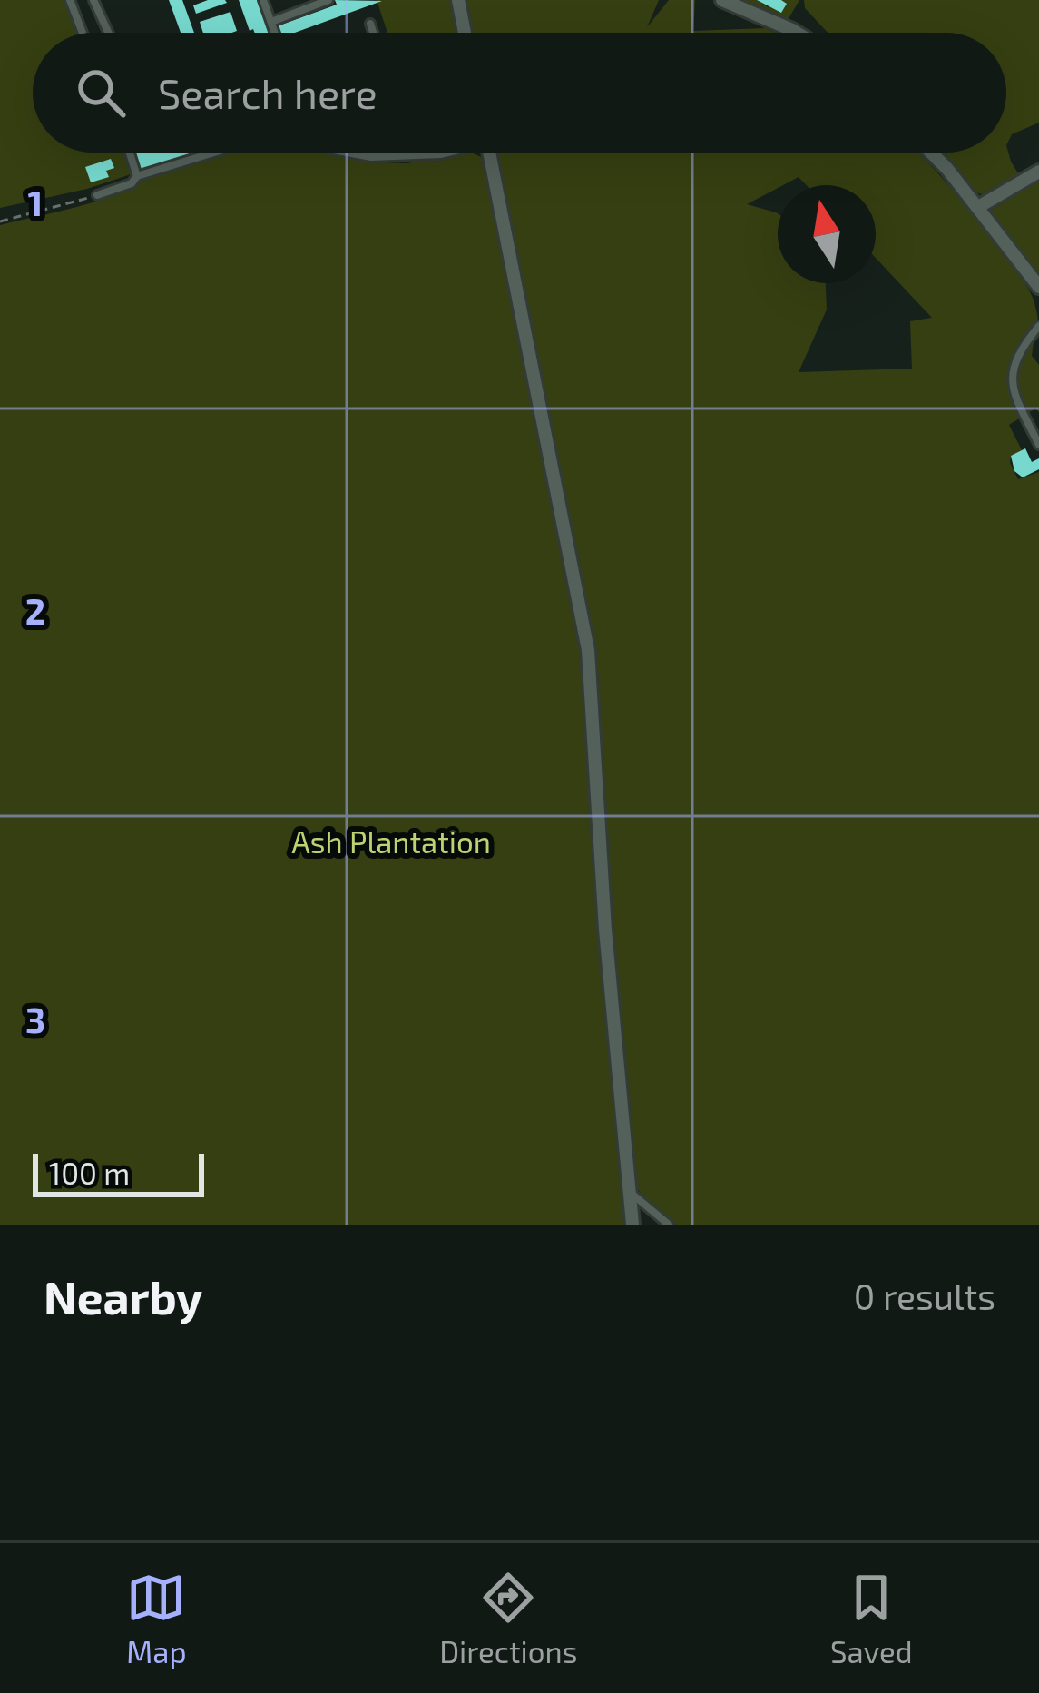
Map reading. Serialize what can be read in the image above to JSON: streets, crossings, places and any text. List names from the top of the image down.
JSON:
{
  "parks": ["Ash Plantation"],
  "scale_bar": "100 m",
  "north": "top",
  "page": {
    "search": "Search here",
    "scale": "100 m",
    "heading": ["Nearby", "0 results"],
    "nav": ["Map", "Directions", "Saved"]
  },
  "grid": {
    "rows": ["1", "2", "3"]
  }
}
